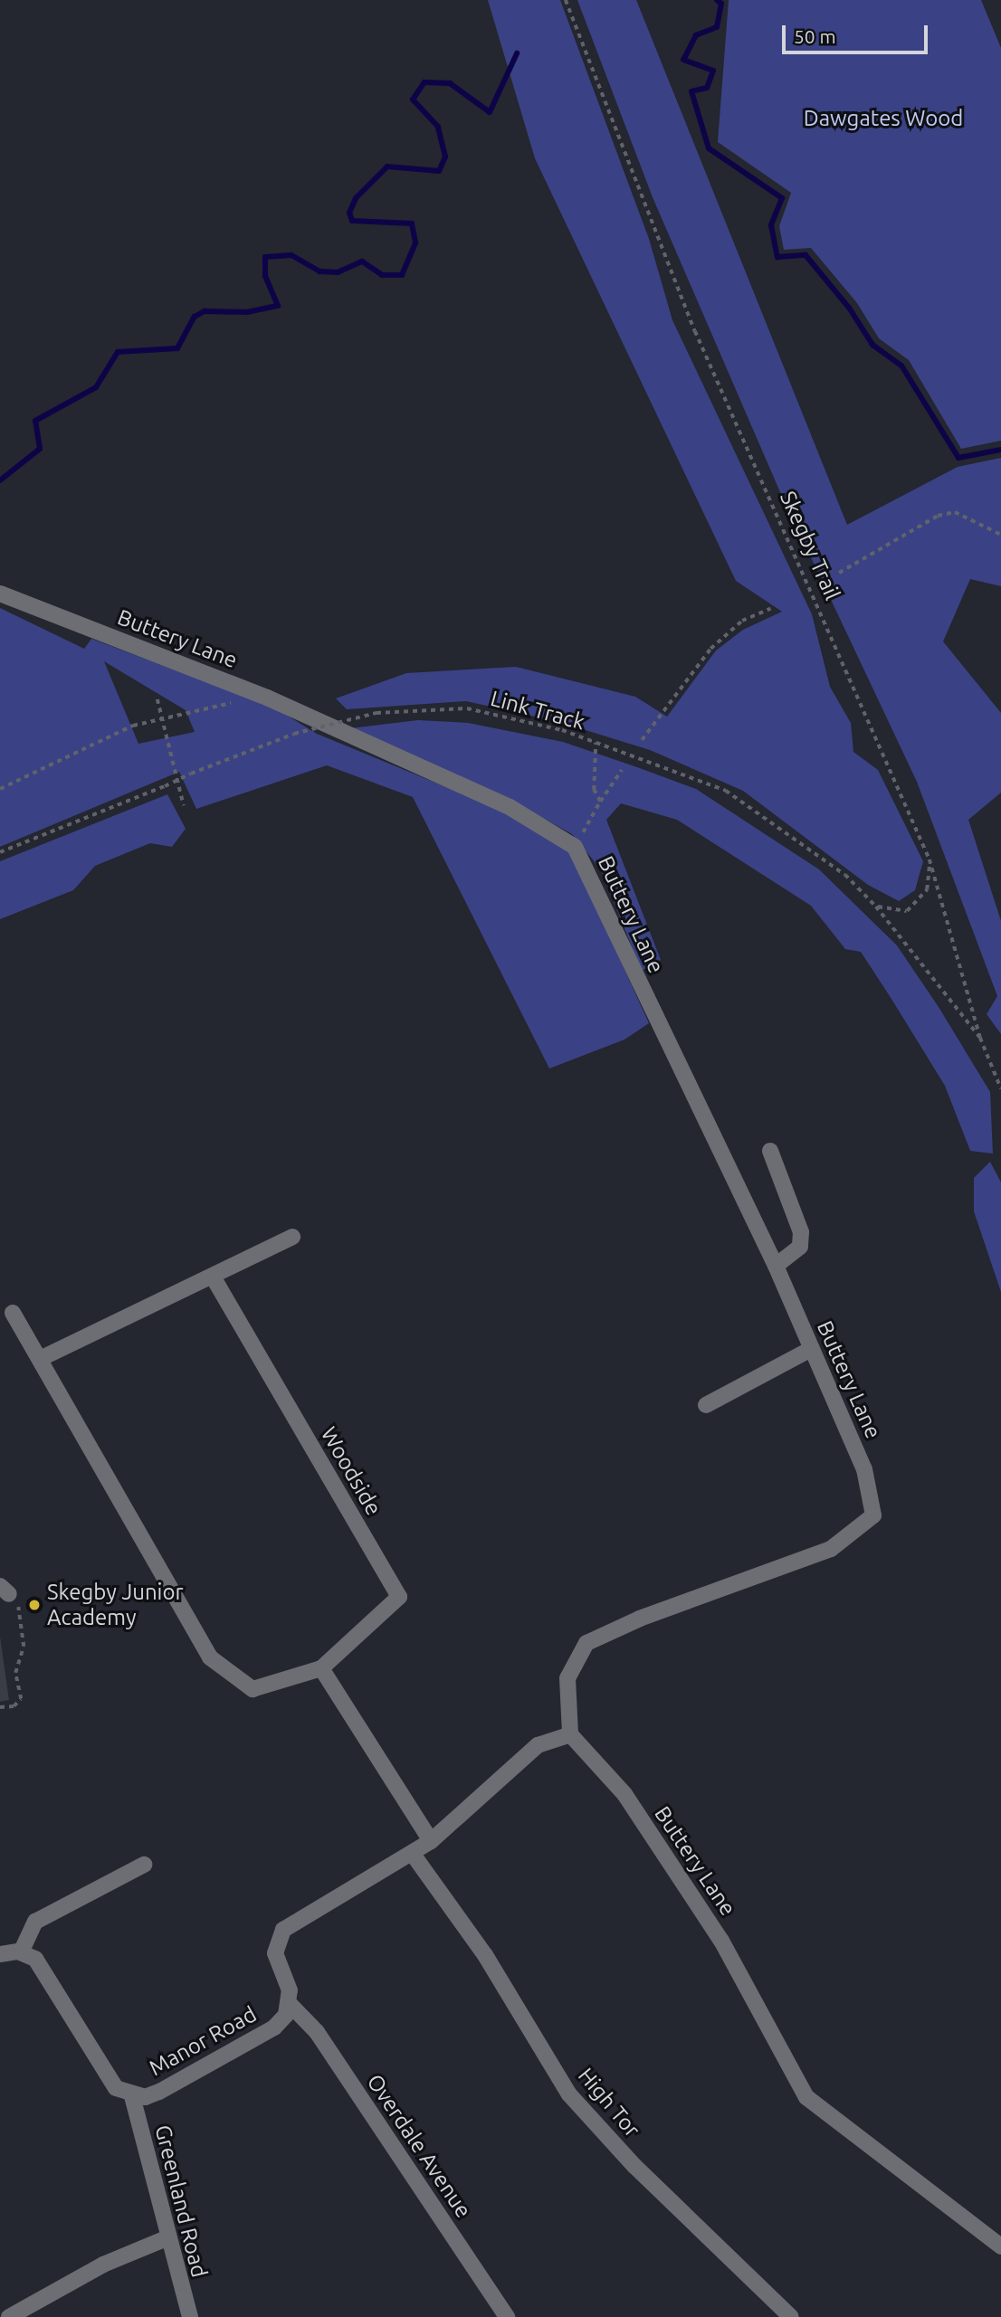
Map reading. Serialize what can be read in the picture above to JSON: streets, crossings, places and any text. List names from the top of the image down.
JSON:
{
  "streets": {
    "street": [
      "Buttery Lane",
      "Woodside",
      "Manor Road",
      "High Tor",
      "Overdale Avenue",
      "Greenland Road"
    ],
    "path": ["Skegby Trail", "Link Track"]
  },
  "crossings": [
    ["Skegby Trail", "Link Track"],
    ["Manor Road", "Overdale Avenue"],
    ["Manor Road", "Greenland Road"]
  ],
  "parks": ["Dawgates Wood"],
  "places": ["Skegby Junior Academy"],
  "scale_bar": "50 m"
}
